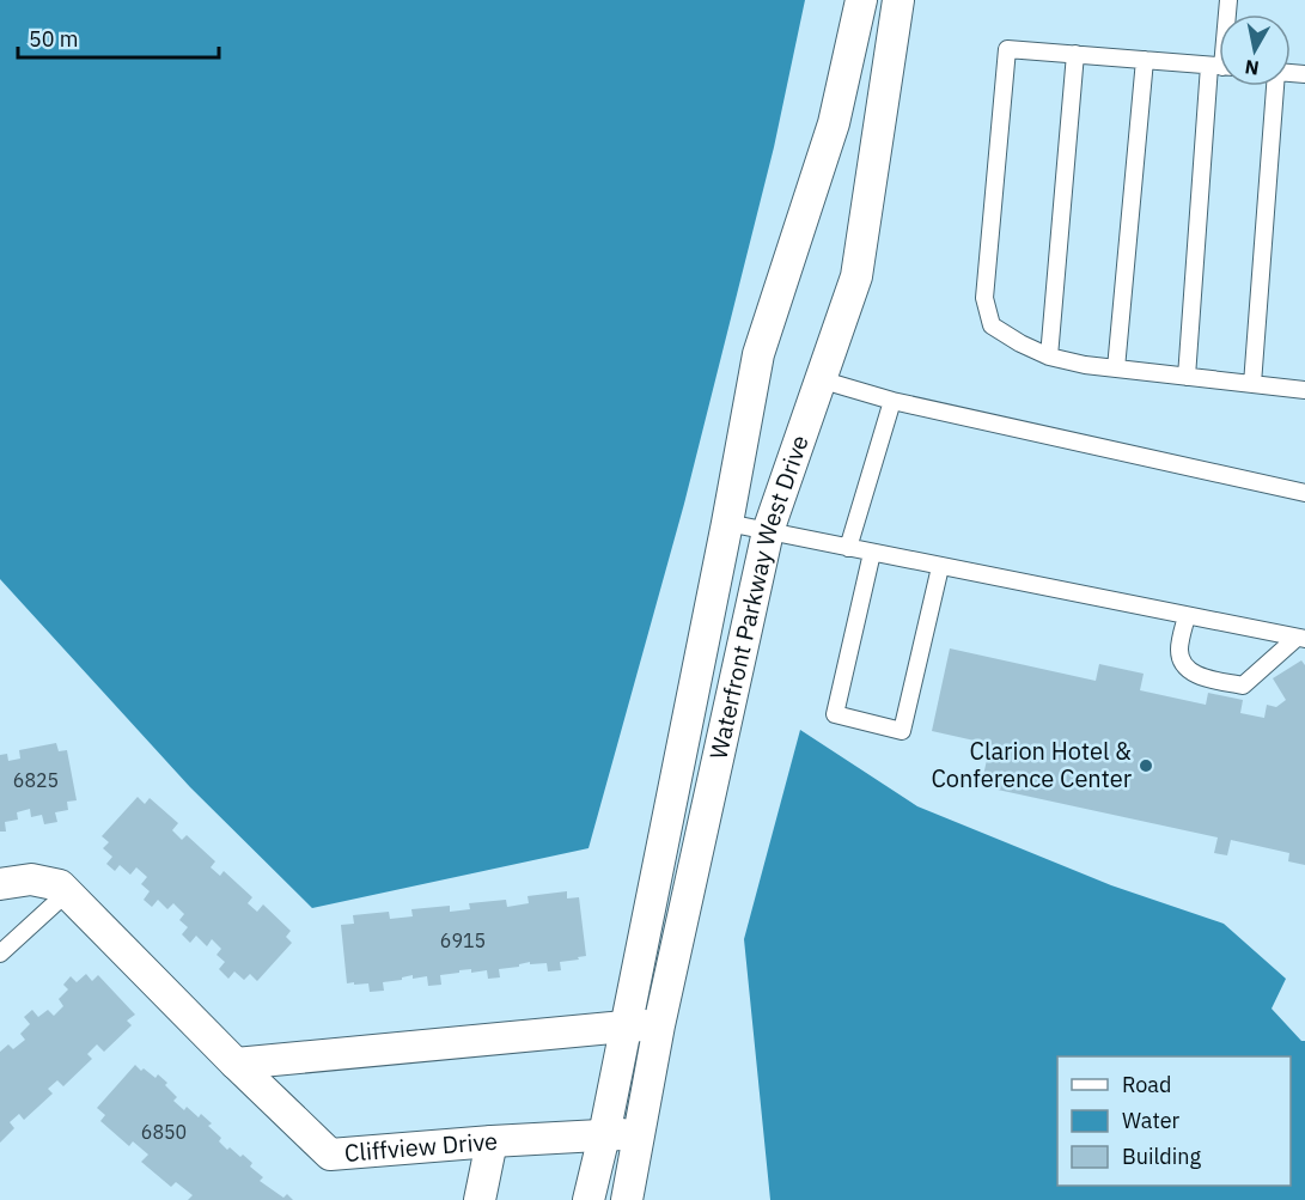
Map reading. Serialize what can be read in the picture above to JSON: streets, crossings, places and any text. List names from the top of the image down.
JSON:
{
  "streets": {
    "street": ["Waterfront Parkway West Drive", "Cliffview Drive"]
  },
  "crossings": [
    ["Waterfront Parkway West Drive", "Cliffview Drive"]
  ],
  "places": ["Clarion Hotel & Conference Center"],
  "house_numbers": ["6825", "6915", "6850"],
  "legend": ["Road", "Water", "Building"],
  "scale_bar": "50 m",
  "north": "bottom"
}
